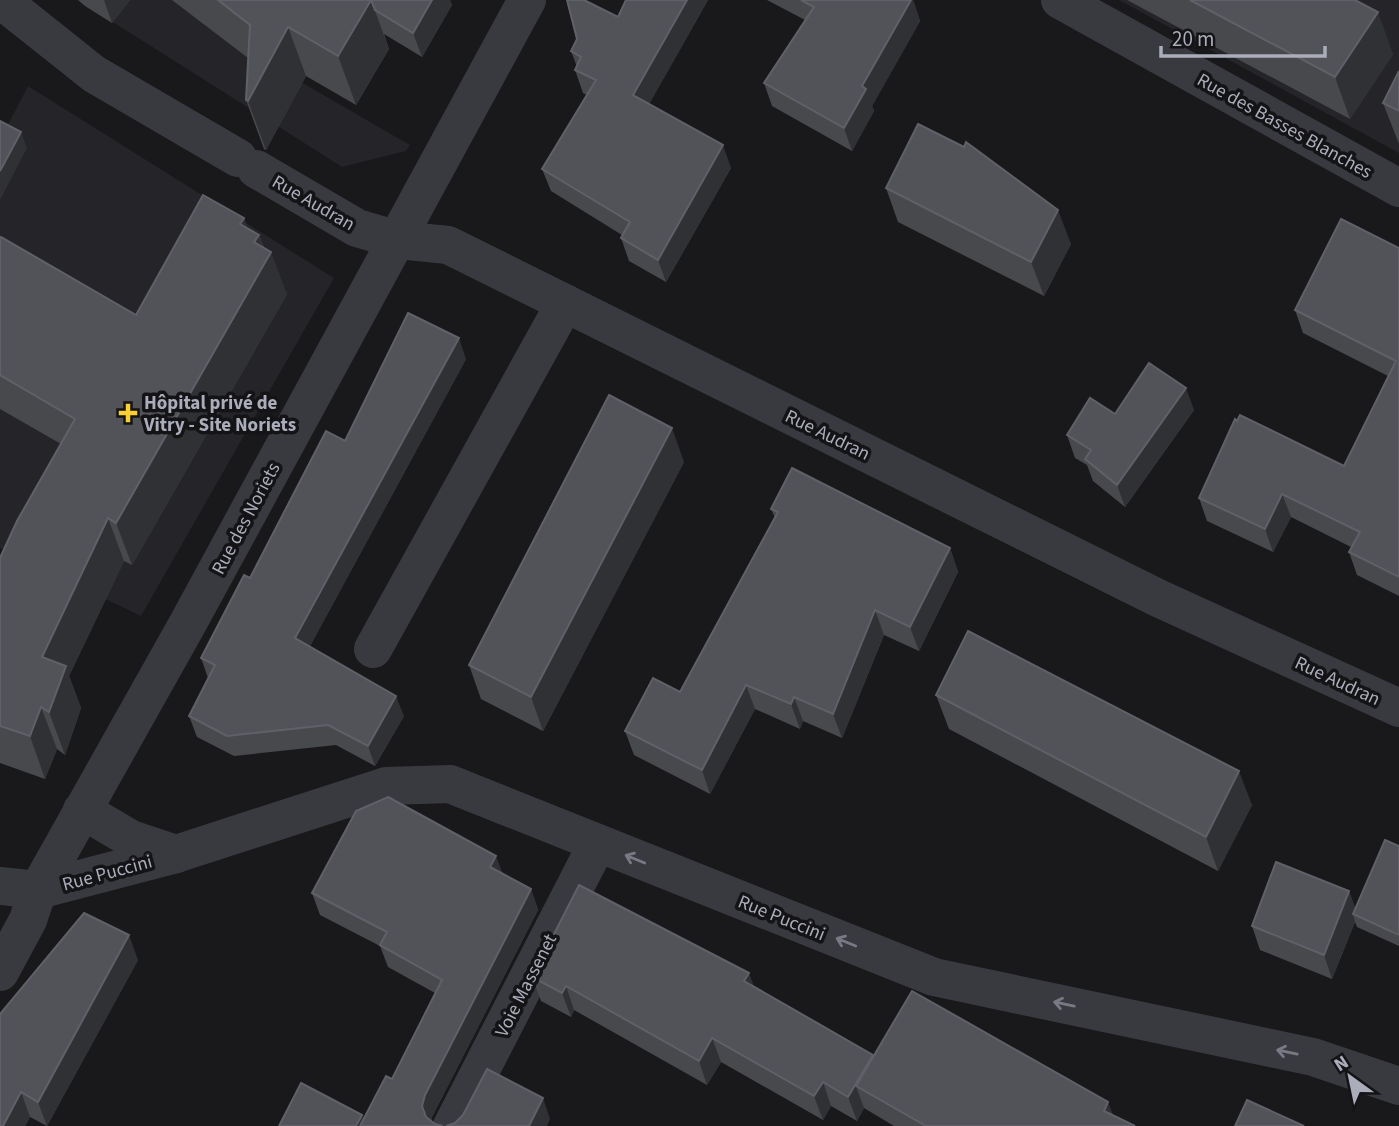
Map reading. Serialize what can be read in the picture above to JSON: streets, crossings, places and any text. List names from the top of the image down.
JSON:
{
  "streets": {
    "street": [
      "Rue des Basses Blanches",
      "Rue Audran",
      "Rue des Noriets",
      "Rue Puccini",
      "Voie Massenet"
    ]
  },
  "crossings": [
    ["Rue Audran", "Rue des Noriets"],
    ["Rue des Noriets", "Rue Puccini"],
    ["Rue Puccini", "Voie Massenet"]
  ],
  "one_way": ["Rue Puccini"],
  "places": {
    "health": ["Hôpital privé de Vitry - Site Noriets"]
  },
  "scale_bar": "20 m",
  "north": "top left"
}
